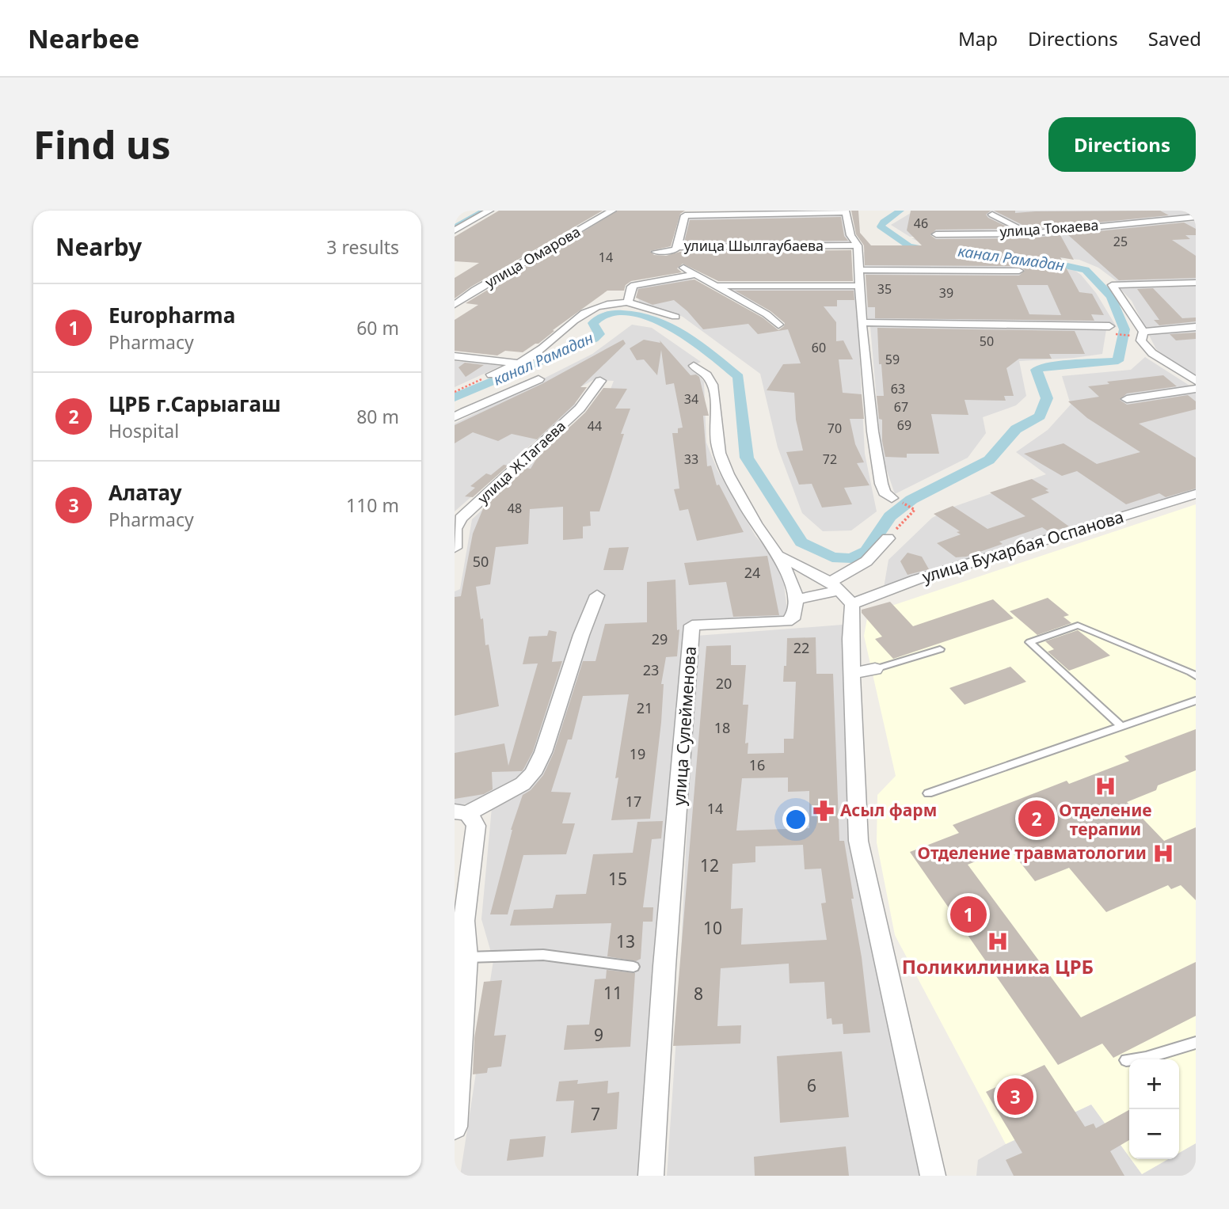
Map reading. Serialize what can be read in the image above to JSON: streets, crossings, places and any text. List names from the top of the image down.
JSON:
{
  "streets": {
    "street": [
      "улица Токаева",
      "улица Шылгаубаева",
      "улица Омарова",
      "улица Ж.Тагаева",
      "улица Бухарбая Оспанова",
      "улица Сулейменова"
    ]
  },
  "water": ["канал Рамадан"],
  "places": {
    "hospital": ["Отделение терапии", "Отделение травматологии", "Поликилиника ЦРБ"],
    "pharmacy": ["Асыл фарм"]
  },
  "house_numbers": [
    "46",
    "25",
    "14",
    "35",
    "39",
    "50",
    "60",
    "59",
    "63",
    "34",
    "67",
    "69",
    "44",
    "70",
    "33",
    "72",
    "48",
    "50",
    "24",
    "29",
    "22",
    "23",
    "20",
    "21",
    "18",
    "19",
    "16",
    "17",
    "14",
    "12",
    "15",
    "10",
    "13",
    "11",
    "8",
    "9",
    "6",
    "7"
  ],
  "page": {
    "header": "Nearbee",
    "nav": ["Map", "Directions", "Saved"],
    "buttons": "Directions",
    "title": "Find us",
    "heading": ["Nearby", "3 results"],
    "list": [
      {
        "mark": "1",
        "name": "Europharma",
        "note": "Pharmacy",
        "value": "60 m"
      },
      {
        "mark": "2",
        "name": "ЦРБ г.Сарыагаш",
        "note": "Hospital",
        "value": "80 m"
      },
      {
        "mark": "3",
        "name": "Алатау",
        "note": "Pharmacy",
        "value": "110 m"
      }
    ],
    "pins": ["2", "1", "3"],
    "map_buttons": ["+", "−"]
  }
}
